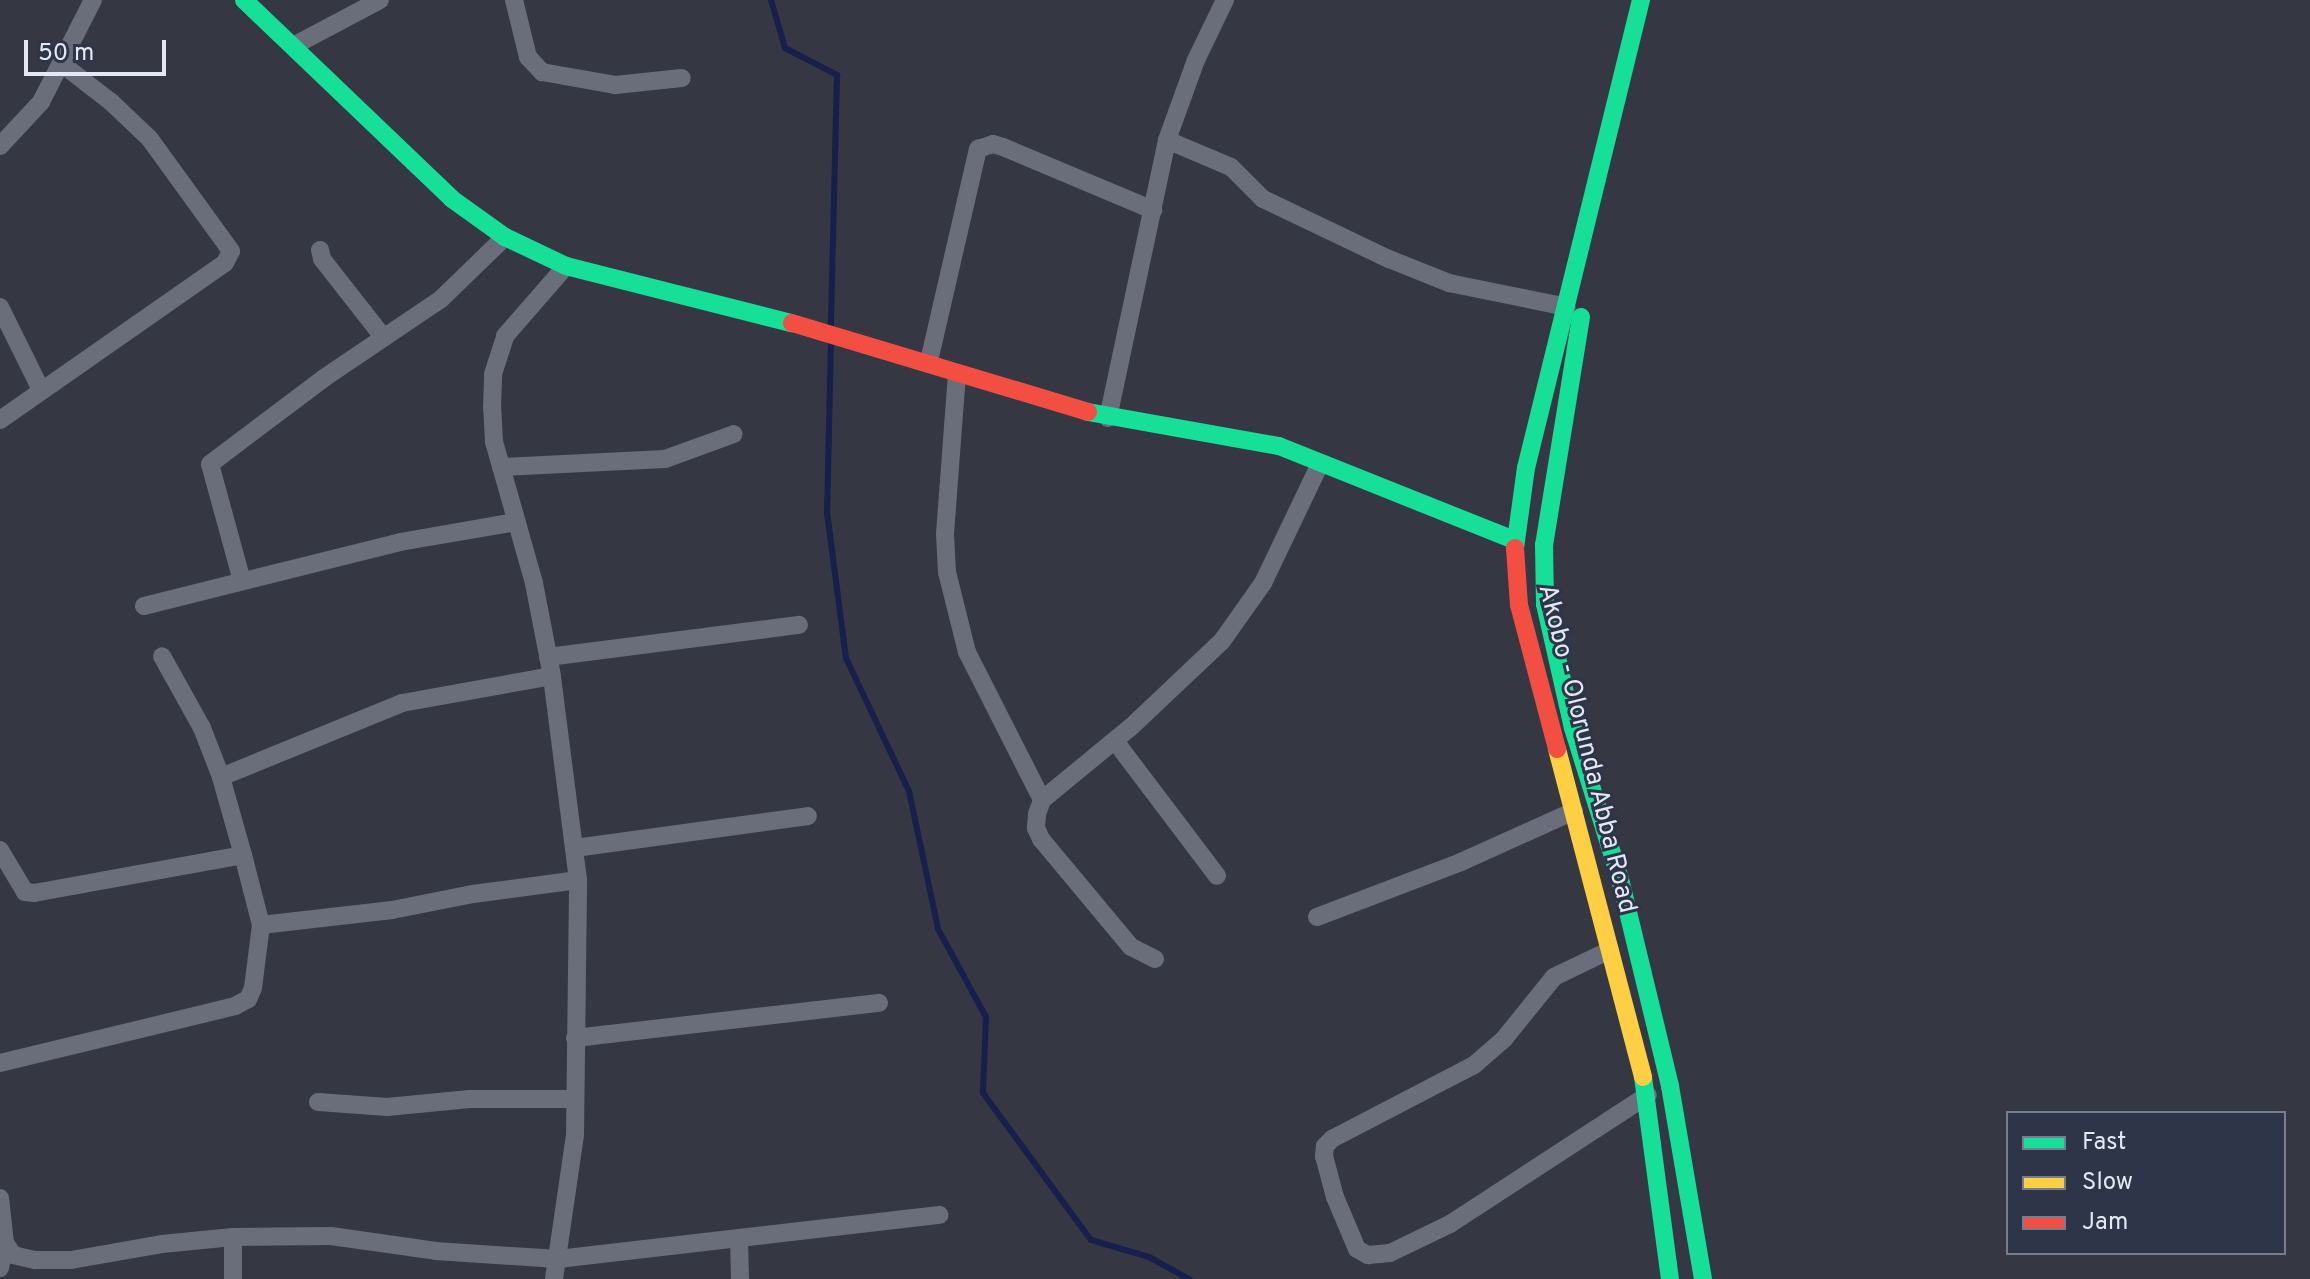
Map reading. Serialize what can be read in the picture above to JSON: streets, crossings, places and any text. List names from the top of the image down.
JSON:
{
  "streets": {
    "main road": ["Akobo - Olorunda Abba Road"]
  },
  "legend": ["Fast", "Slow", "Jam"],
  "scale_bar": "50 m"
}
